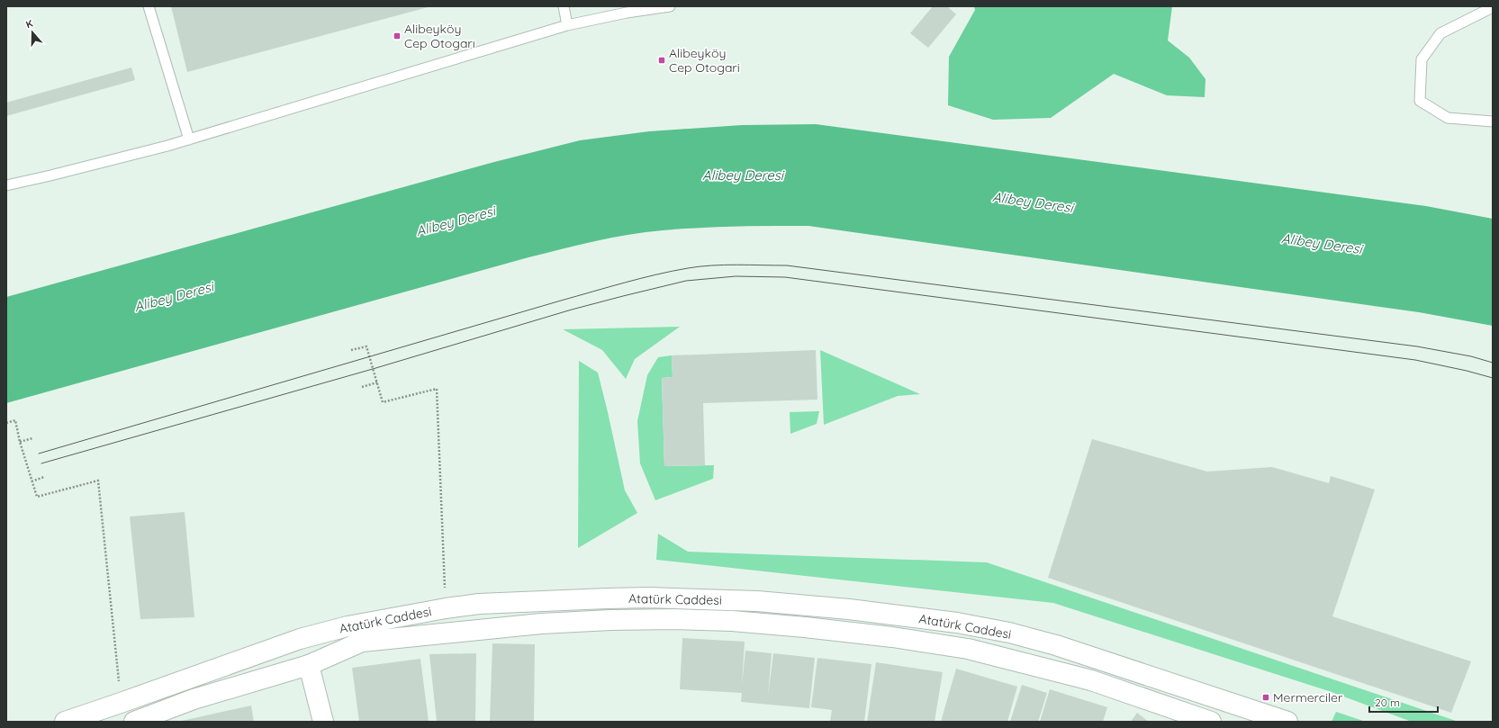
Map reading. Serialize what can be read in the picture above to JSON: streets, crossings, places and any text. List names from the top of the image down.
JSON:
{
  "streets": {
    "main road": ["Atatürk Caddesi"]
  },
  "water": ["Alibey Deresi"],
  "places": {
    "transit": ["Alibeyköy Cep Otogarı", "Alibeyköy Cep Otogari", "Mermerciler"]
  },
  "scale_bar": "20 m",
  "north": "top"
}
